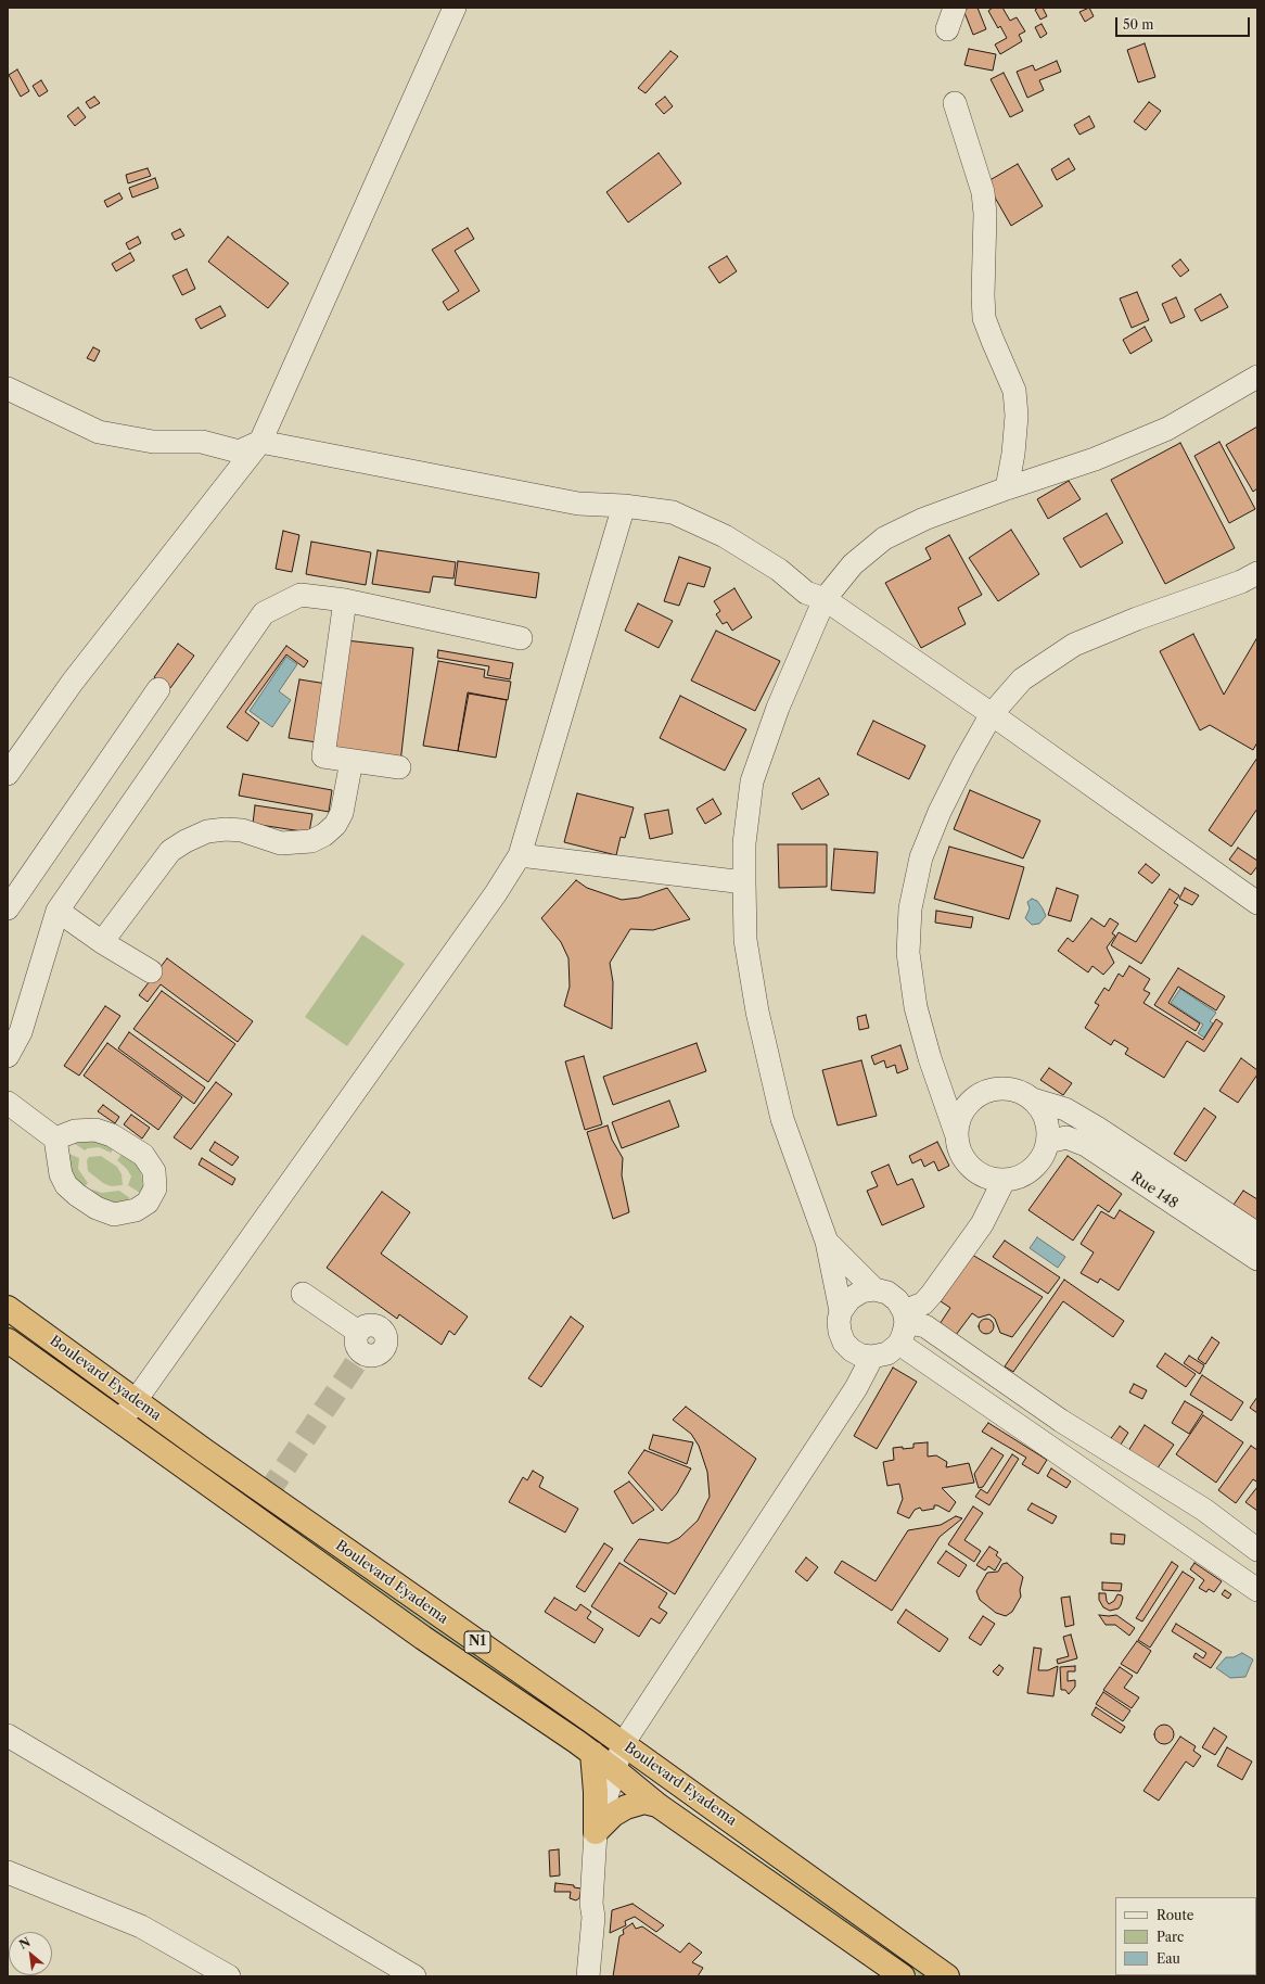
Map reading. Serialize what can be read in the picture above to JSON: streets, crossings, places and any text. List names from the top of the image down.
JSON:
{
  "streets": {
    "highway": ["Boulevard Eyadema", "N1"],
    "street": ["Rue 148"]
  },
  "legend": ["Route", "Parc", "Eau"],
  "scale_bar": "50 m",
  "north": "top left"
}
